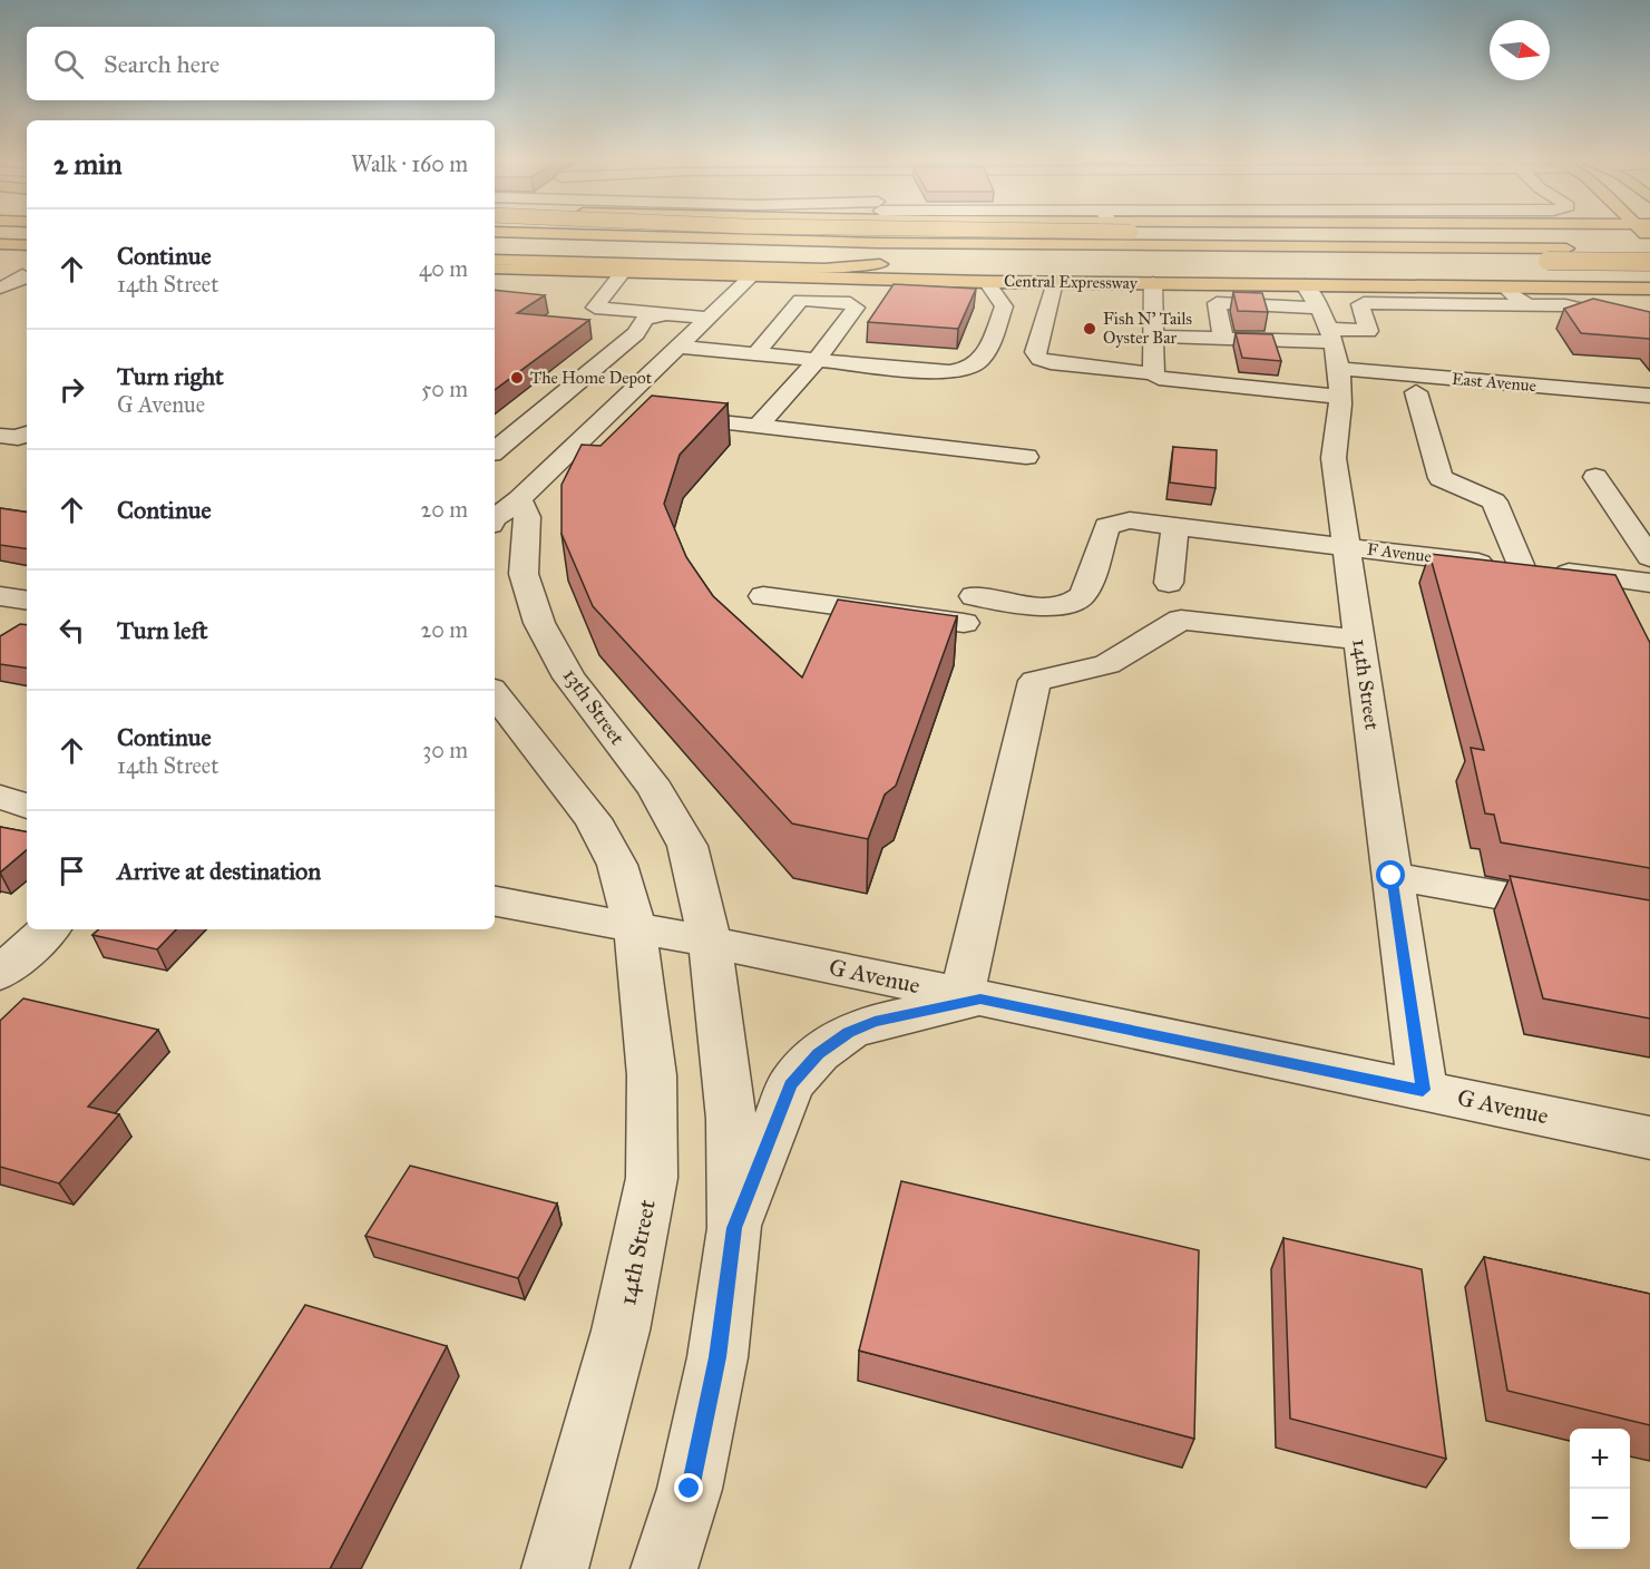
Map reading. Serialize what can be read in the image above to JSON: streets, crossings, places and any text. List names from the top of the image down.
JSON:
{
  "streets": {
    "main road": ["Central Expressway"],
    "street": [
      "East Avenue",
      "F Avenue",
      "14th Street",
      "13th Street",
      "G Avenue"
    ]
  },
  "crossings": [
    ["Central Expressway", "14th Street"],
    ["East Avenue", "14th Street"],
    ["F Avenue", "14th Street"],
    ["14th Street", "G Avenue"],
    ["13th Street", "G Avenue"]
  ],
  "places": ["Fish N' Tails Oyster Bar", "The Home Depot"],
  "north": "right",
  "page": {
    "search": "Search here",
    "heading": ["2 min", "Walk · 160 m"],
    "list": [
      ["Continue", "14th Street", "40 m"],
      ["Turn right", "G Avenue", "50 m"],
      ["Continue", "20 m"],
      ["Turn left", "20 m"],
      ["Continue", "14th Street", "30 m"],
      "Arrive at destination"
    ],
    "map_buttons": ["+", "−"]
  }
}
